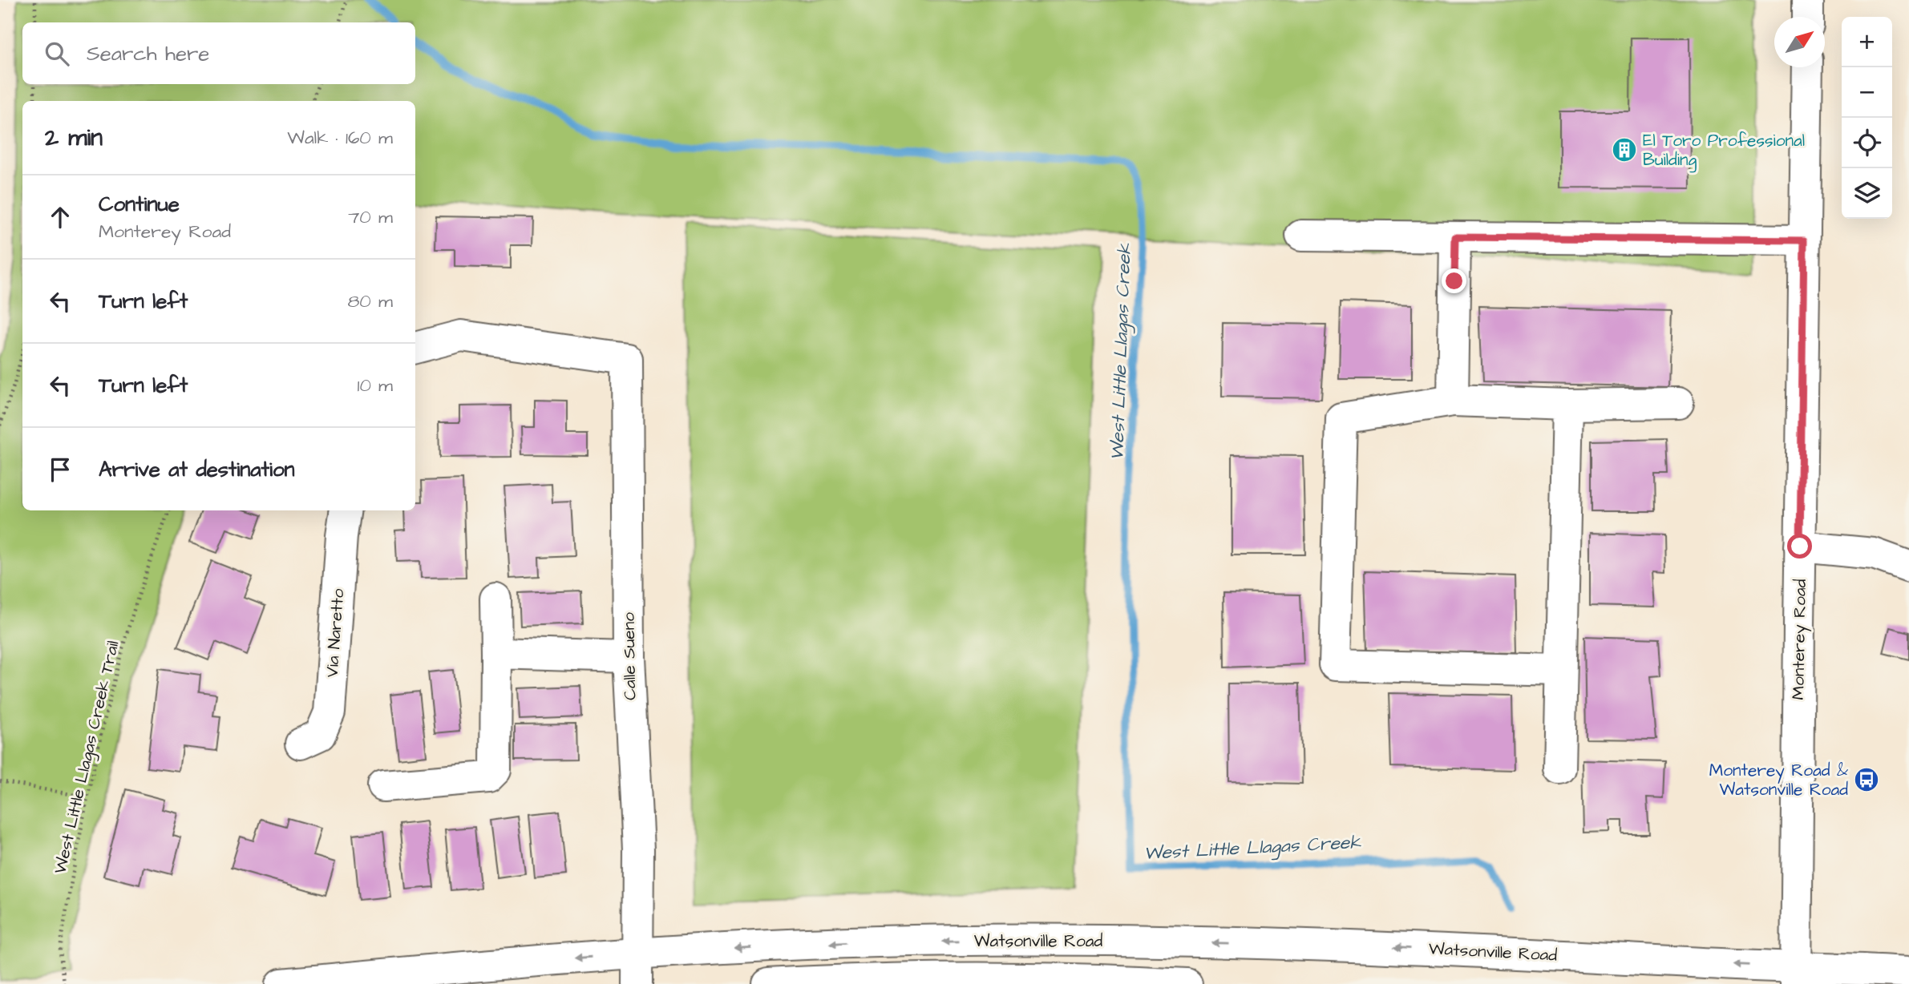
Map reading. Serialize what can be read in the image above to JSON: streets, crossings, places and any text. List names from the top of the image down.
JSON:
{
  "streets": {
    "main road": [
      "Via Naretto",
      "Monterey Road",
      "Calle Sueno",
      "Watsonville Road"
    ],
    "path": ["West Little Llagas Creek Trail"]
  },
  "crossings": [
    ["Monterey Road", "Watsonville Road"],
    ["Calle Sueno", "Watsonville Road"]
  ],
  "one_way": ["Watsonville Road"],
  "water": ["West Little Llagas Creek"],
  "places": {
    "building": ["El Toro Professional Building"],
    "bus stop": ["Monterey Road & Watsonville Road"]
  },
  "north": "top right",
  "page": {
    "map_buttons": ["+", "−"],
    "search": "Search here",
    "heading": ["2 min", "Walk · 160 m"],
    "list": [
      ["Continue", "Monterey Road", "70 m"],
      ["Turn left", "80 m"],
      ["Turn left", "10 m"],
      "Arrive at destination"
    ]
  }
}
